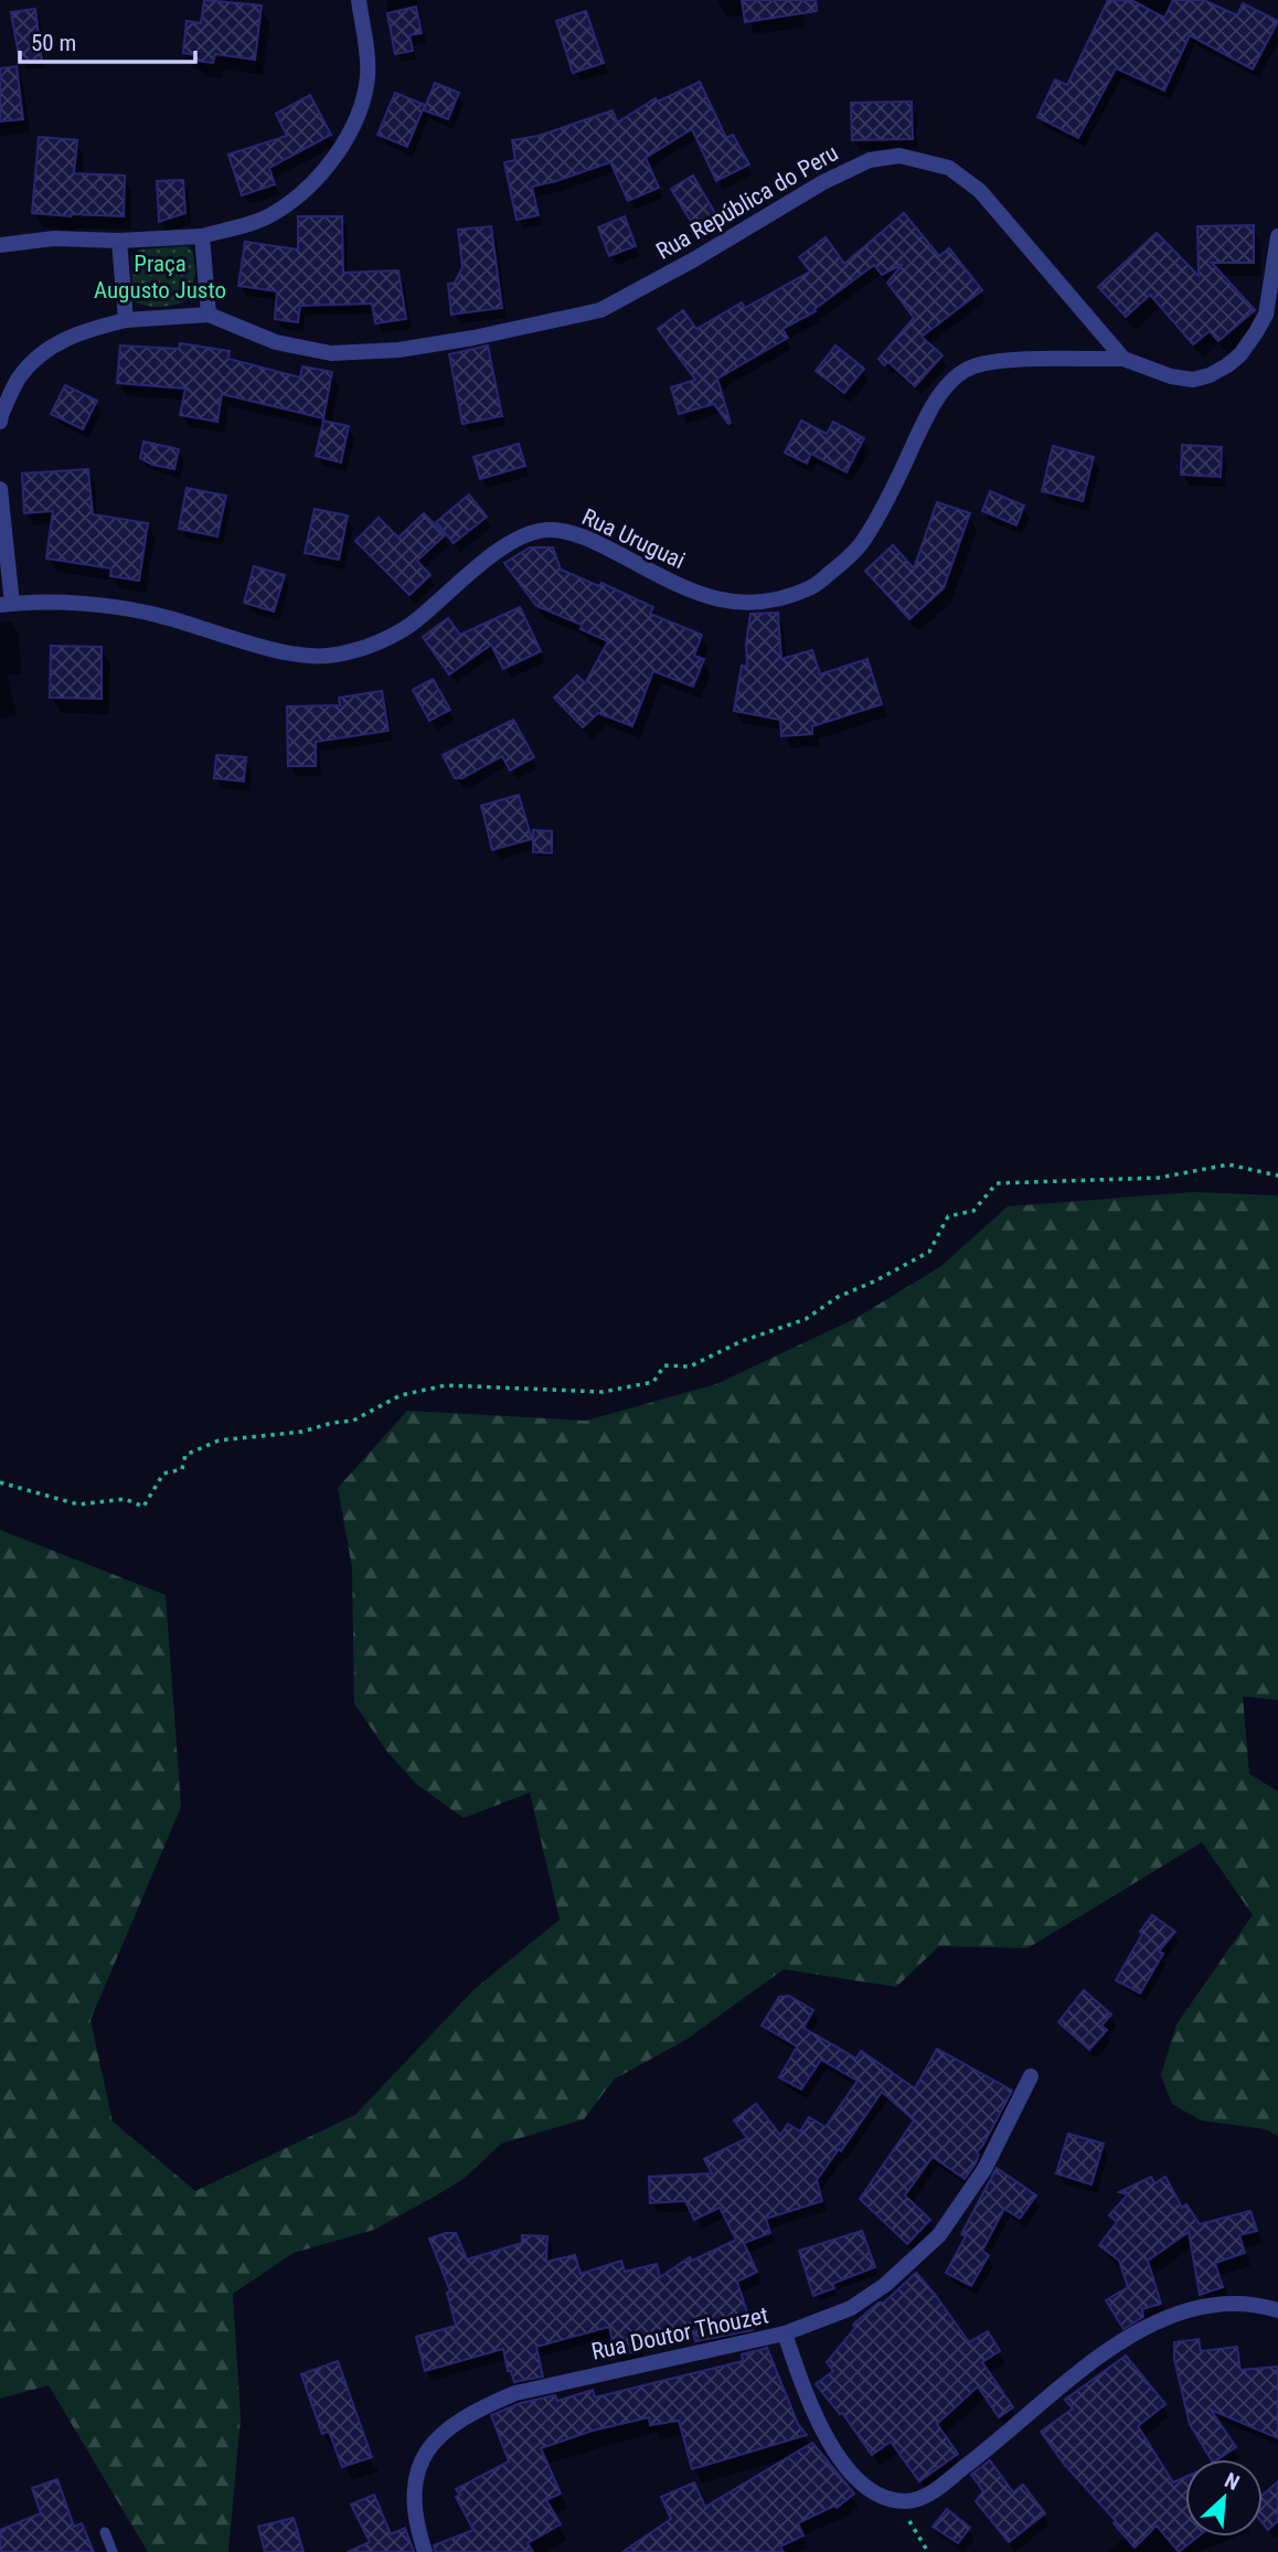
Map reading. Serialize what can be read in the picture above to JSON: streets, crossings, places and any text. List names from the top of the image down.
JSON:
{
  "streets": {
    "street": ["Rua República do Peru", "Rua Uruguai", "Rua Doutor Thouzet"]
  },
  "crossings": [
    ["Rua República do Peru", "Rua Uruguai"]
  ],
  "parks": ["Praça Augusto Justo"],
  "scale_bar": "50 m",
  "north": "top right"
}
